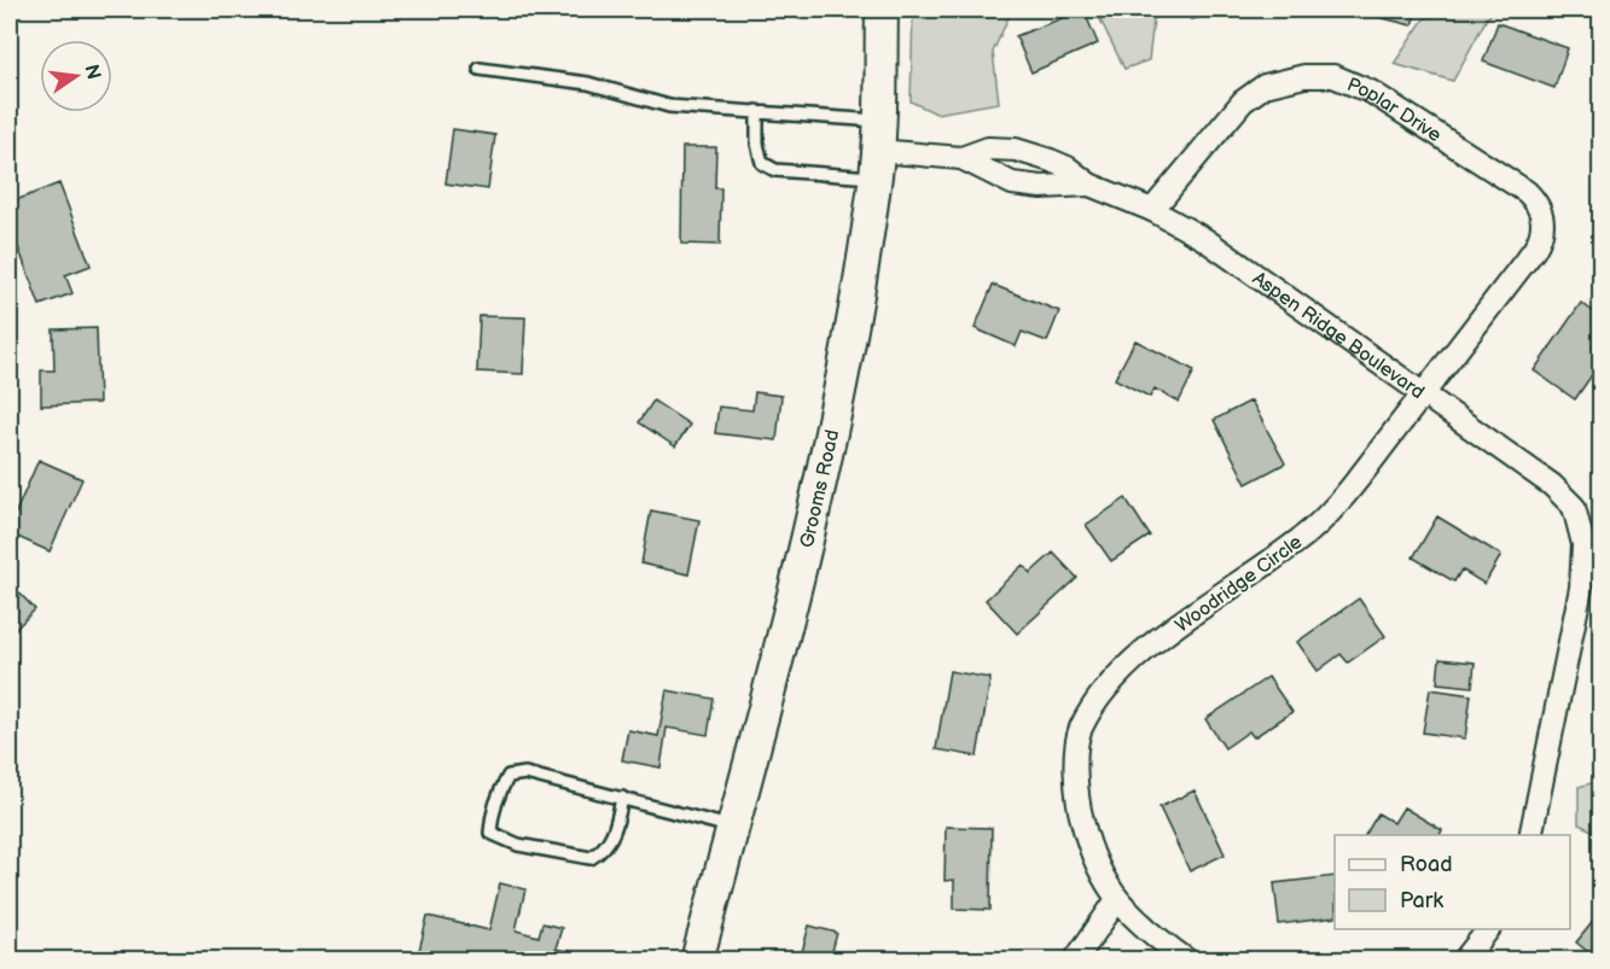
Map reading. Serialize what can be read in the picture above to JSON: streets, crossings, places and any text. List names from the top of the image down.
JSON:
{
  "streets": {
    "street": [
      "Poplar Drive",
      "Aspen Ridge Boulevard",
      "Grooms Road",
      "Woodridge Circle"
    ]
  },
  "crossings": [
    ["Poplar Drive", "Aspen Ridge Boulevard"],
    ["Poplar Drive", "Woodridge Circle"],
    ["Aspen Ridge Boulevard", "Grooms Road"],
    ["Aspen Ridge Boulevard", "Woodridge Circle"]
  ],
  "legend": ["Road", "Park"],
  "north": "right"
}
